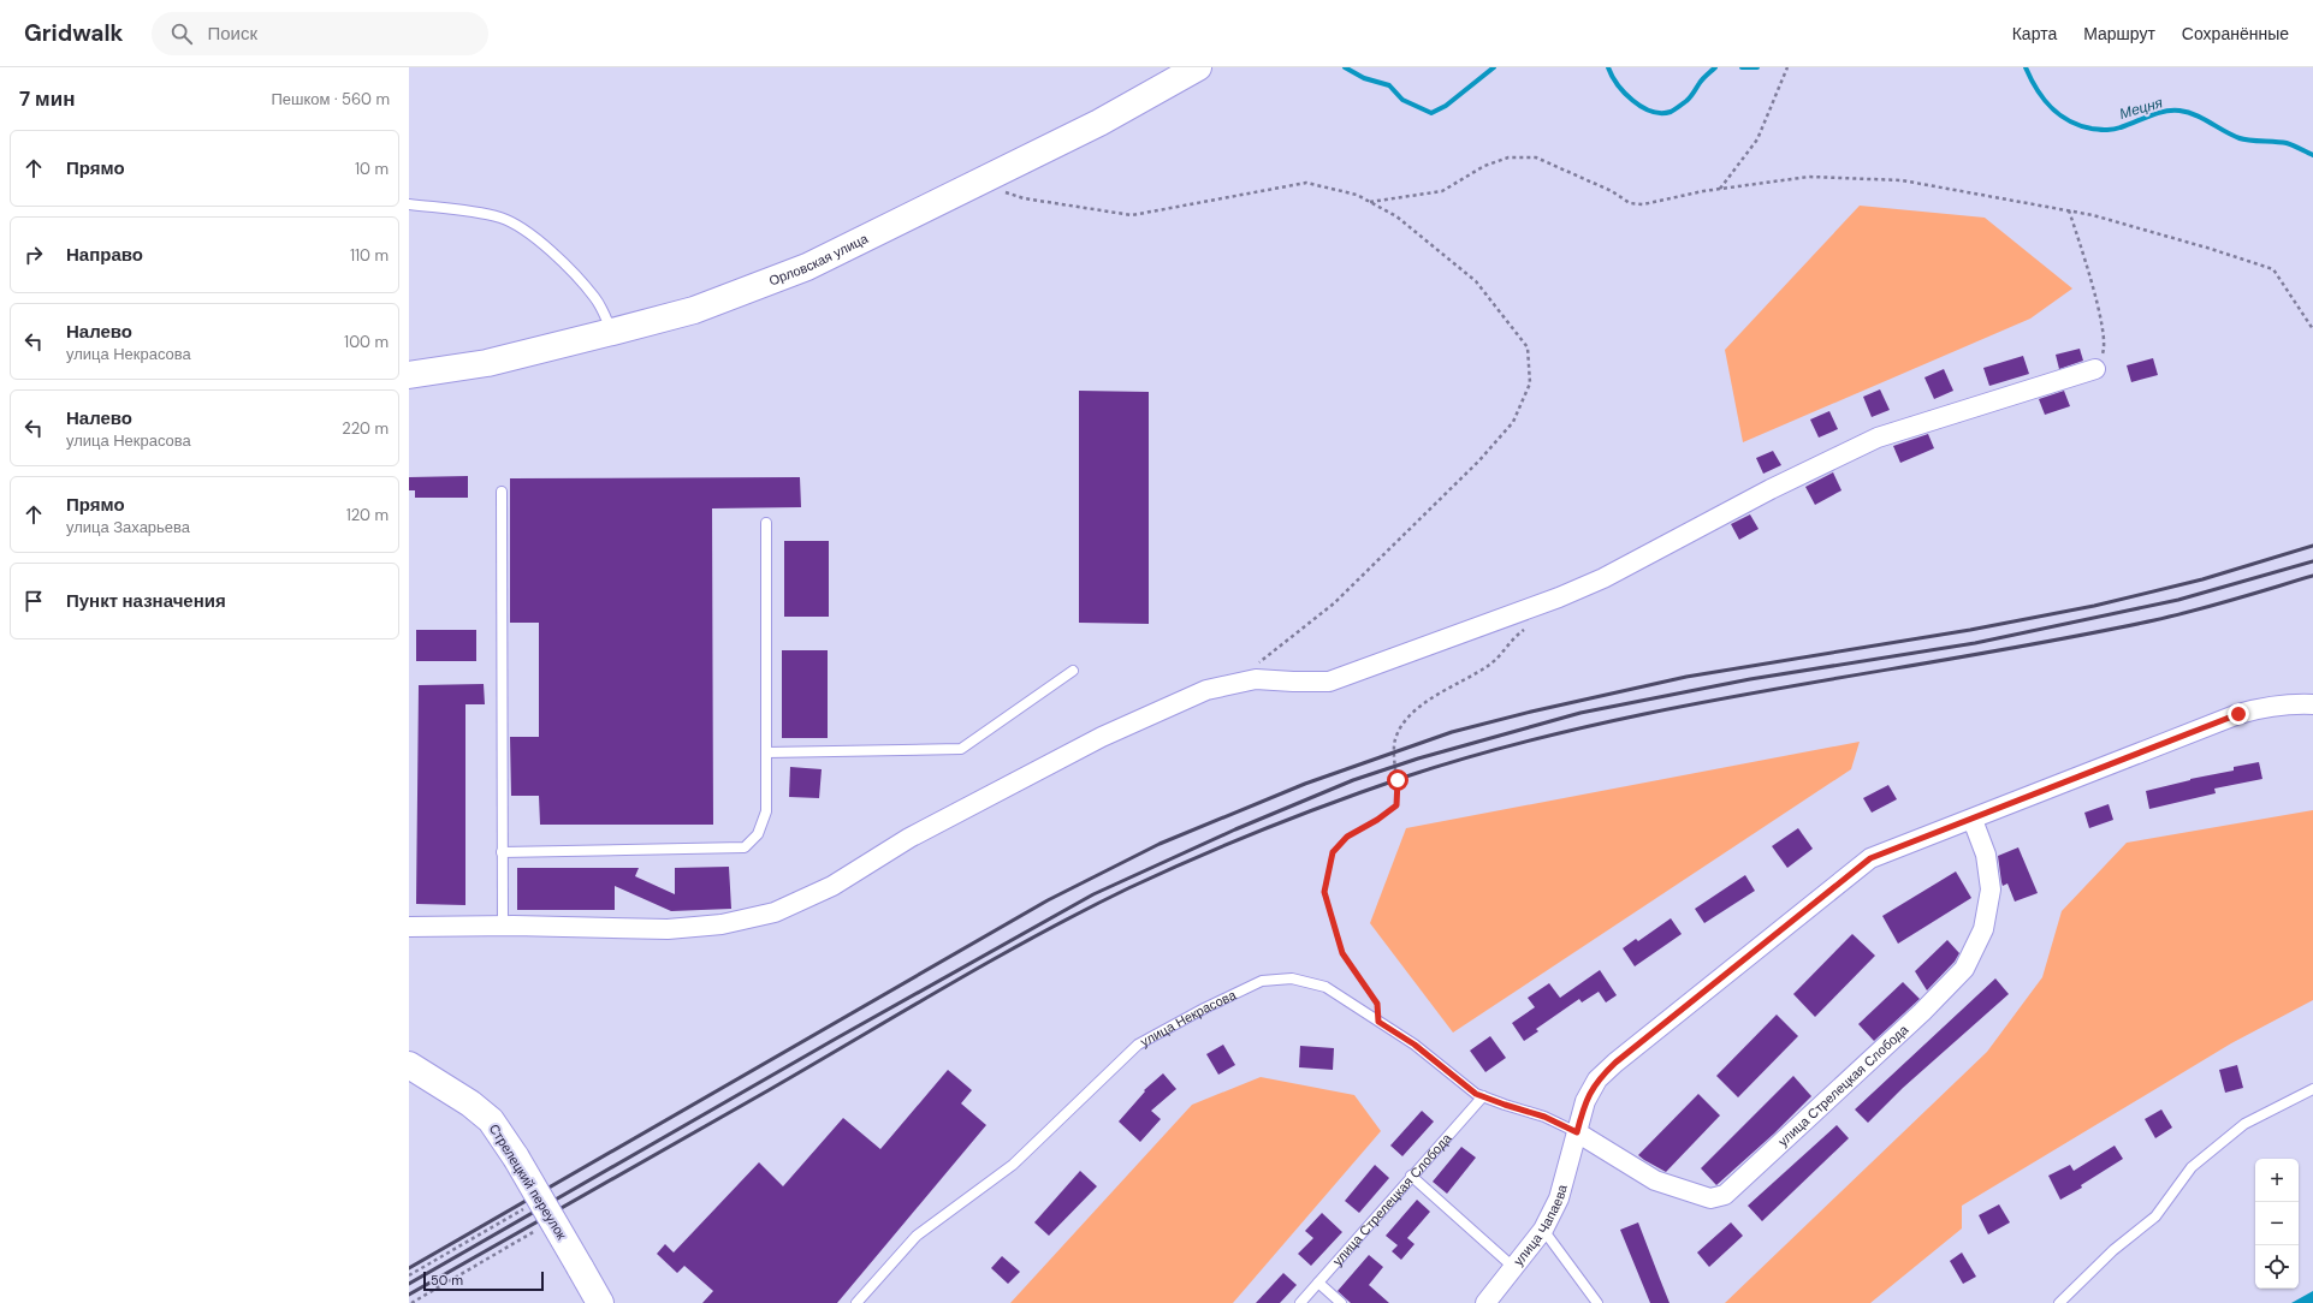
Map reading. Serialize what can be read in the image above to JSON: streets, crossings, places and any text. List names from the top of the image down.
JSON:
{
  "streets": {
    "main road": ["Орловская улица", "Стрелецкий переулок"],
    "street": ["улица Стрелецкая Слобода", "улица Чапаева"],
    "lane": ["улица Некрасова"]
  },
  "crossings": [
    ["улица Некрасова", "улица Стрелецкая Слобода"],
    ["улица Некрасова", "улица Чапаева"],
    ["улица Стрелецкая Слобода", "улица Чапаева"]
  ],
  "water": ["Мецня"],
  "scale_bar": "50 m",
  "page": {
    "header": "Gridwalk",
    "search": "Поиск",
    "nav": ["Карта", "Маршрут", "Сохранённые"],
    "heading": ["7 мин", "Пешком · 560 m"],
    "list": [
      ["Прямо", "10 m"],
      ["Направо", "110 m"],
      ["Налево", "улица Некрасова", "100 m"],
      ["Налево", "улица Некрасова", "220 m"],
      ["Прямо", "улица Захарьева", "120 m"],
      "Пункт назначения"
    ],
    "map_buttons": ["+", "−"],
    "scale": "50 m"
  }
}
